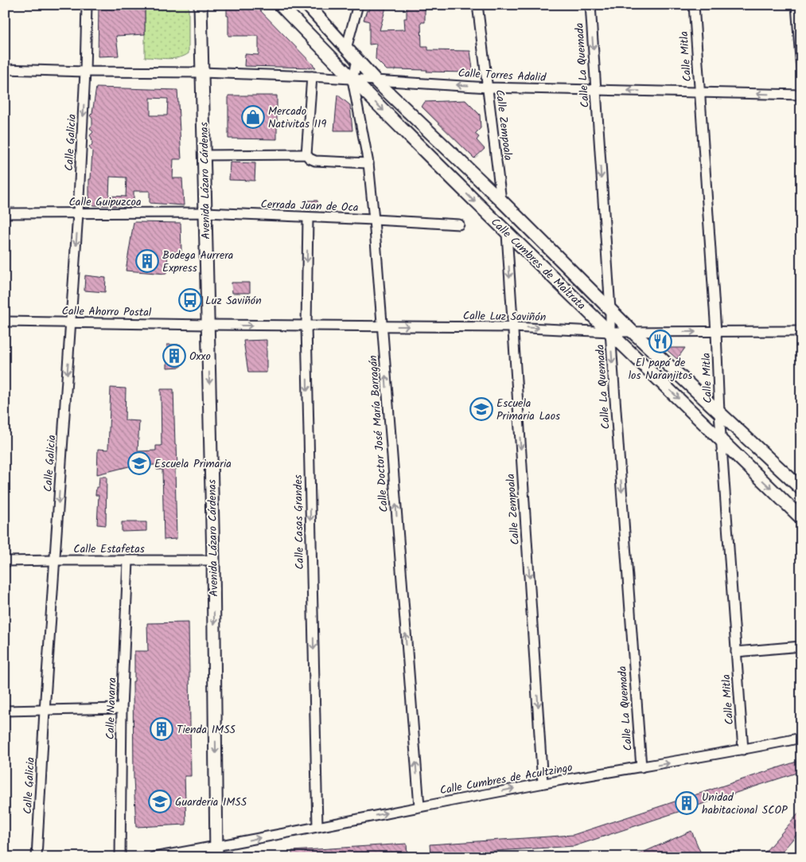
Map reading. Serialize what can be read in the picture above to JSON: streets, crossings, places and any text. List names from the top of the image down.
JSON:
{
  "streets": {
    "main road": ["Avenida Lázaro Cárdenas", "Calle Cumbres de Maltrata"],
    "street": [
      "Calle Mitla",
      "Calle La Quemada",
      "Calle Torres Adalid",
      "Calle Zempoala",
      "Calle Galicia",
      "Calle Guipuzcoa",
      "Cerrada Juan de Oca",
      "Calle Ahorro Postal",
      "Calle Luz Saviñón",
      "Calle Doctor José María Barragán",
      "Calle Casas Grandes",
      "Calle Estafetas",
      "Calle Navarra",
      "Calle Cumbres de Acultzingo"
    ]
  },
  "crossings": [
    ["Calle Mitla", "Calle Torres Adalid"],
    ["Calle Mitla", "Calle Cumbres de Maltrata"],
    ["Calle Mitla", "Calle Luz Saviñón"],
    ["Calle Mitla", "Calle Cumbres de Acultzingo"],
    ["Calle La Quemada", "Calle Torres Adalid"],
    ["Calle La Quemada", "Calle Cumbres de Maltrata"],
    ["Calle La Quemada", "Calle Luz Saviñón"],
    ["Calle La Quemada", "Calle Cumbres de Acultzingo"],
    ["Calle Torres Adalid", "Calle Zempoala"],
    ["Calle Torres Adalid", "Calle Galicia"],
    ["Calle Torres Adalid", "Avenida Lázaro Cárdenas"],
    ["Calle Torres Adalid", "Calle Cumbres de Maltrata"],
    ["Calle Torres Adalid", "Calle Doctor José María Barragán"],
    ["Calle Zempoala", "Calle Cumbres de Maltrata"],
    ["Calle Zempoala", "Calle Luz Saviñón"],
    ["Calle Zempoala", "Calle Cumbres de Acultzingo"],
    ["Calle Galicia", "Calle Guipuzcoa"],
    ["Calle Galicia", "Calle Ahorro Postal"],
    ["Calle Galicia", "Calle Estafetas"],
    ["Avenida Lázaro Cárdenas", "Calle Guipuzcoa"],
    ["Avenida Lázaro Cárdenas", "Cerrada Juan de Oca"],
    ["Avenida Lázaro Cárdenas", "Calle Ahorro Postal"],
    ["Avenida Lázaro Cárdenas", "Calle Luz Saviñón"],
    ["Avenida Lázaro Cárdenas", "Calle Estafetas"],
    ["Avenida Lázaro Cárdenas", "Calle Cumbres de Acultzingo"],
    ["Calle Guipuzcoa", "Cerrada Juan de Oca"],
    ["Cerrada Juan de Oca", "Calle Doctor José María Barragán"],
    ["Cerrada Juan de Oca", "Calle Casas Grandes"],
    ["Calle Cumbres de Maltrata", "Calle Luz Saviñón"],
    ["Calle Cumbres de Maltrata", "Calle Doctor José María Barragán"],
    ["Calle Ahorro Postal", "Calle Luz Saviñón"],
    ["Calle Luz Saviñón", "Calle Doctor José María Barragán"],
    ["Calle Luz Saviñón", "Calle Casas Grandes"],
    ["Calle Doctor José María Barragán", "Calle Cumbres de Acultzingo"],
    ["Calle Casas Grandes", "Calle Cumbres de Acultzingo"],
    ["Calle Estafetas", "Calle Navarra"]
  ],
  "one_way": [
    "Calle La Quemada",
    "Calle Torres Adalid",
    "Calle Zempoala",
    "Calle Galicia",
    "Avenida Lázaro Cárdenas",
    "Calle Luz Saviñón",
    "Calle Doctor José María Barragán",
    "Calle Casas Grandes",
    "Calle Cumbres de Acultzingo"
  ],
  "places": {
    "shop": ["Mercado Nativitas 119"],
    "building": [
      "Bodega Aurrera Express",
      "Oxxo",
      "Tienda IMSS",
      "Unidad habitacional SCOP"
    ],
    "bus stop": ["Luz Saviñón"],
    "restaurant": ["El papá de los Naranjitos"],
    "school or university": ["Escuela Primaria Laos", "Escuela Primaria", "Guarderia IMSS"]
  }
}
